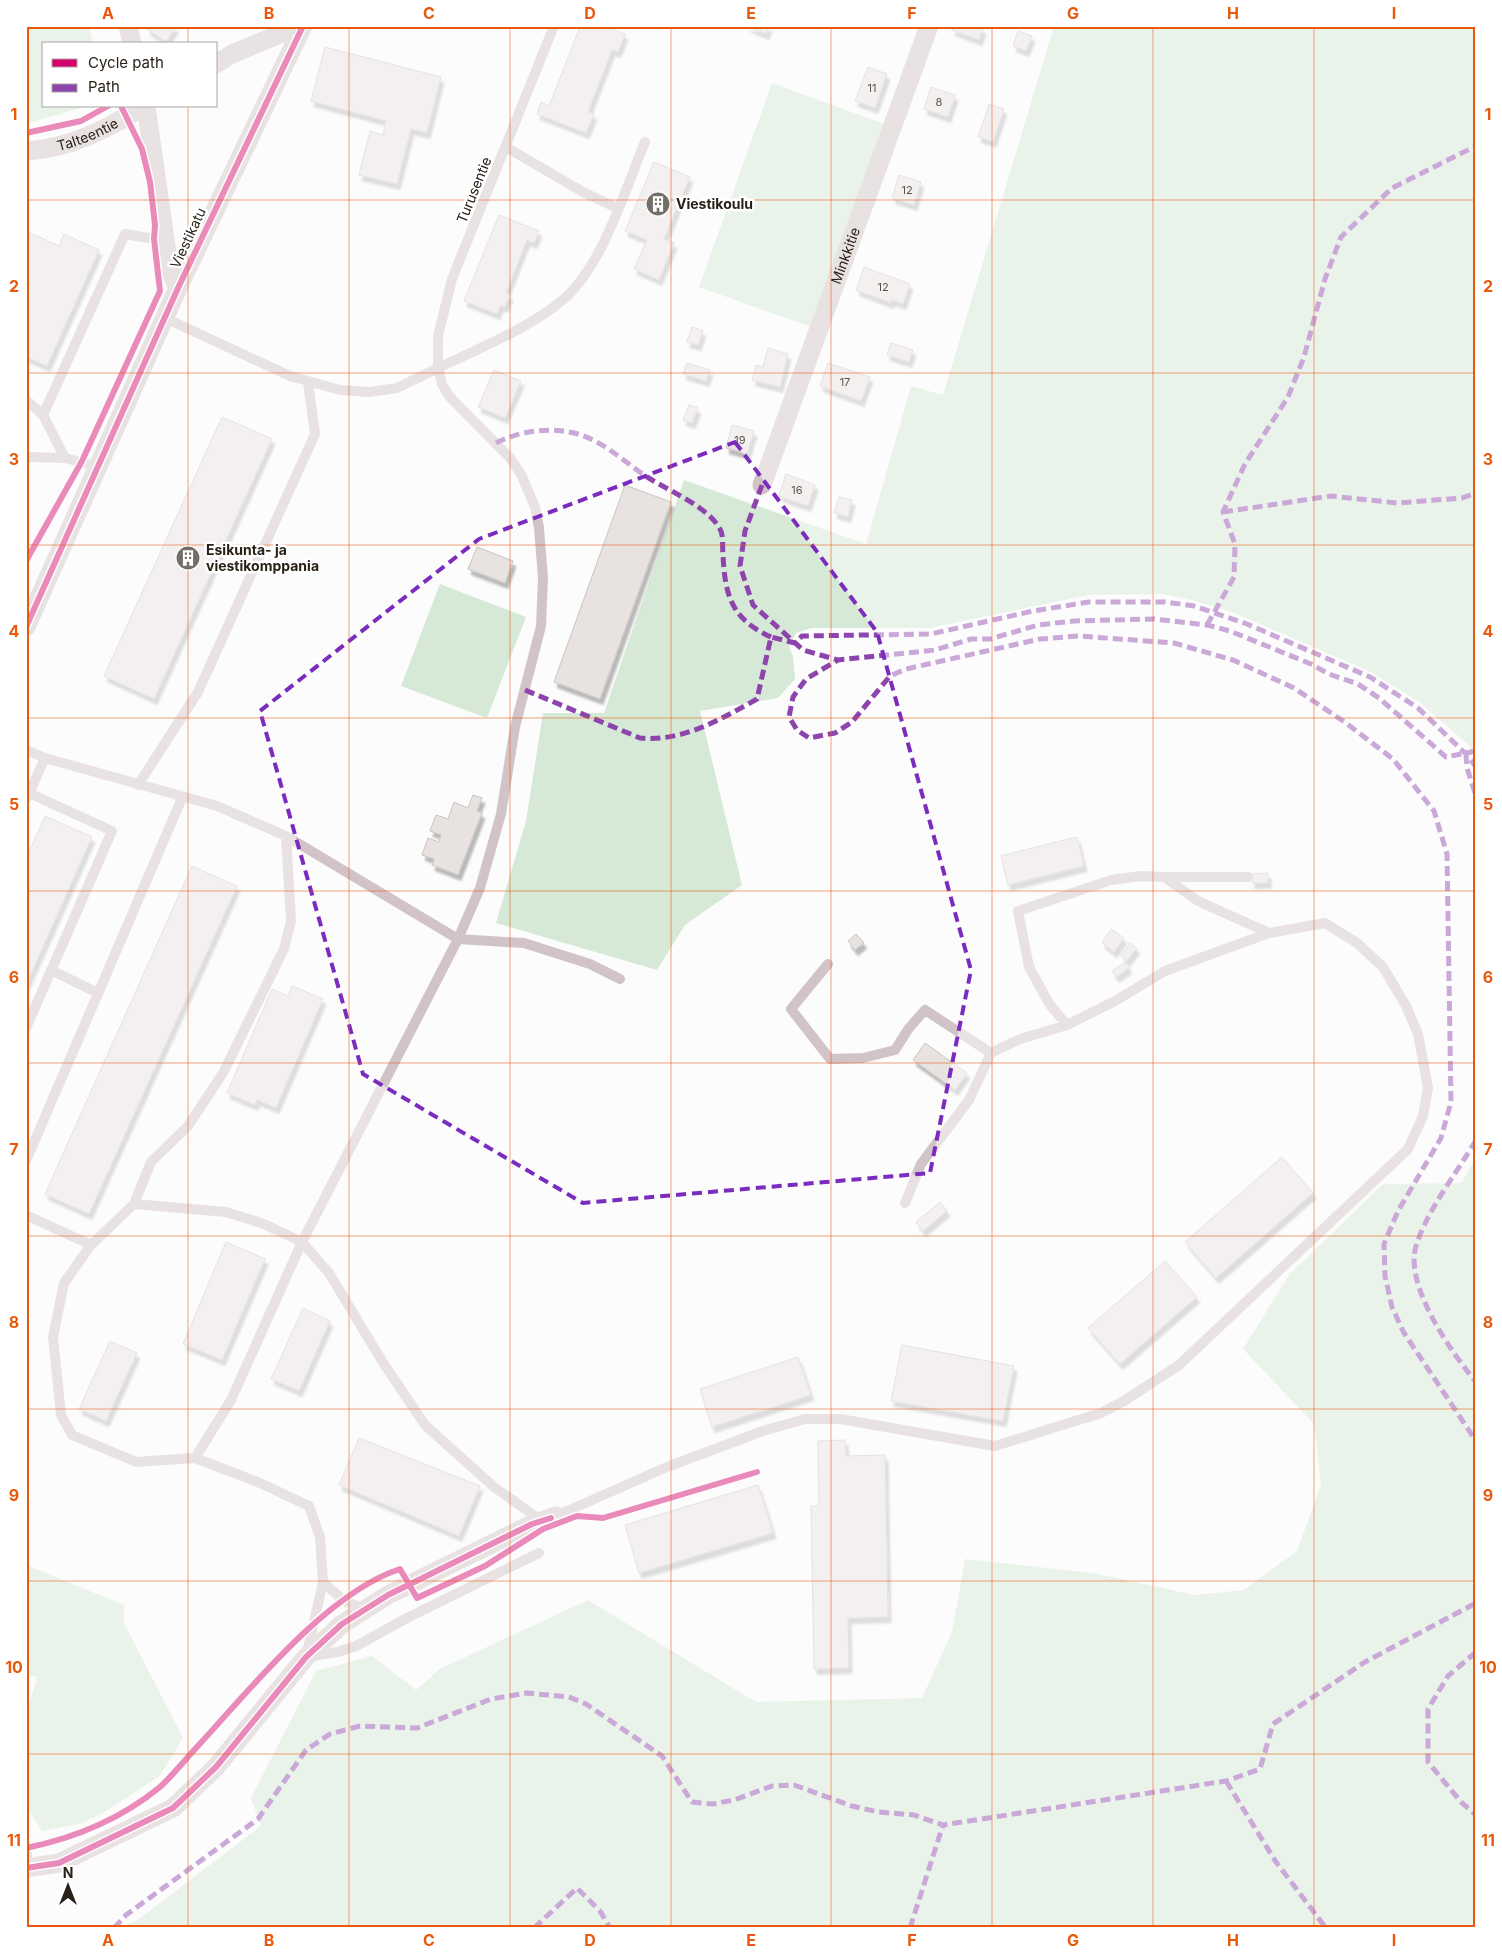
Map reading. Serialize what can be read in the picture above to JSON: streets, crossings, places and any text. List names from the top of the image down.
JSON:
{
  "streets": {
    "street": ["Talteentie", "Viestikatu", "Minkkitie"],
    "lane": ["Turusentie"]
  },
  "places": {
    "building": ["Viestikoulu", "Esikunta- ja viestikomppania"]
  },
  "house_numbers": [
    "11",
    "8",
    "12",
    "12",
    "17",
    "19",
    "16"
  ],
  "legend": ["Cycle path", "Path"],
  "north": "top",
  "grid": {
    "columns": [
      "A",
      "B",
      "C",
      "D",
      "E",
      "F",
      "G",
      "H",
      "I"
    ],
    "rows": [
      "1",
      "2",
      "3",
      "4",
      "5",
      "6",
      "7",
      "8",
      "9",
      "10",
      "11"
    ]
  }
}
